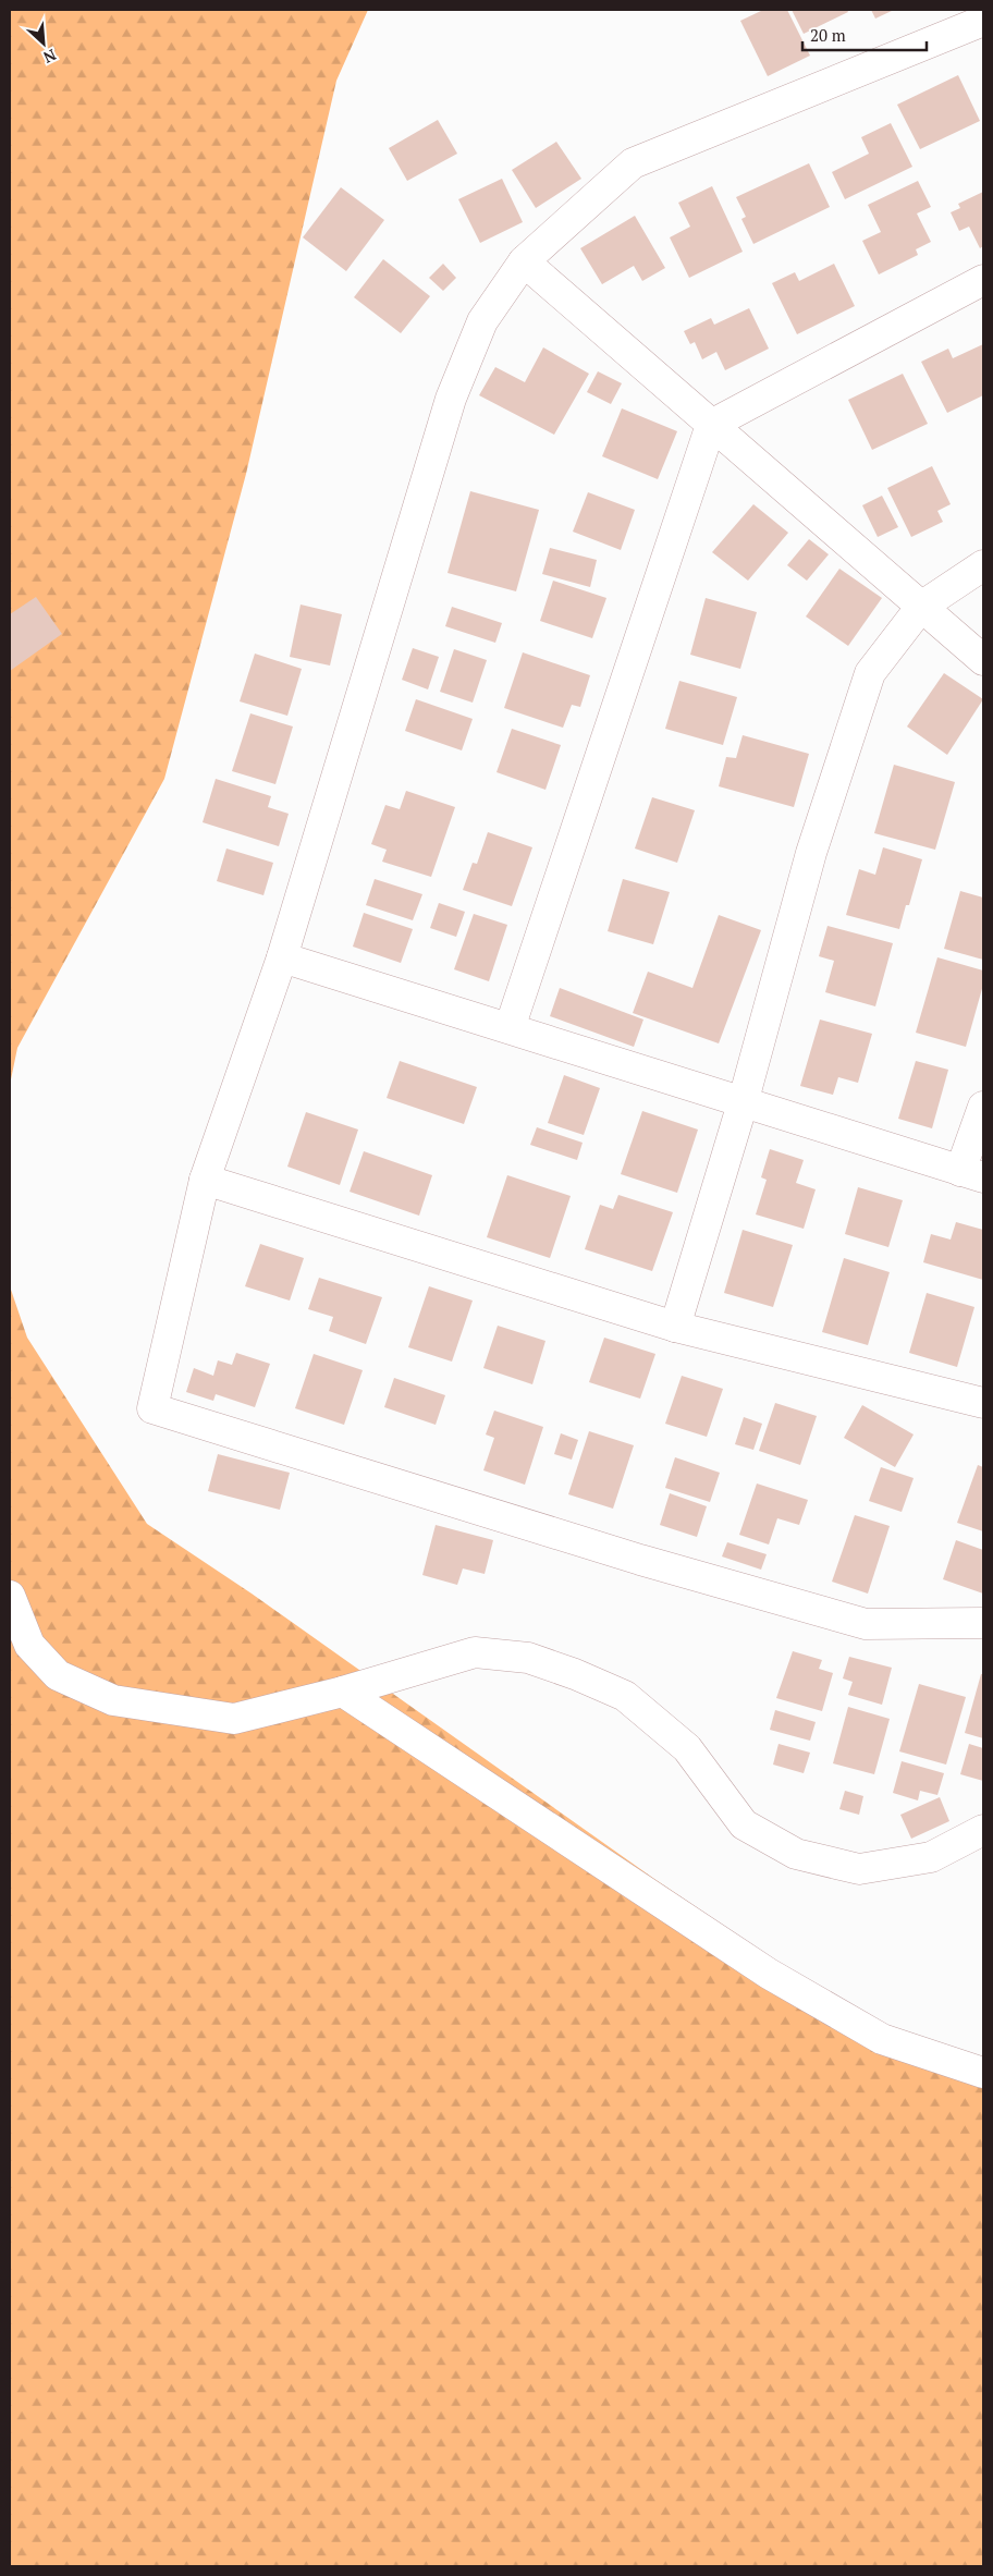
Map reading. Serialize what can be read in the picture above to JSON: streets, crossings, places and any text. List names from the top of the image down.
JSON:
{
  "scale_bar": "20 m",
  "north": "bottom right"
}
